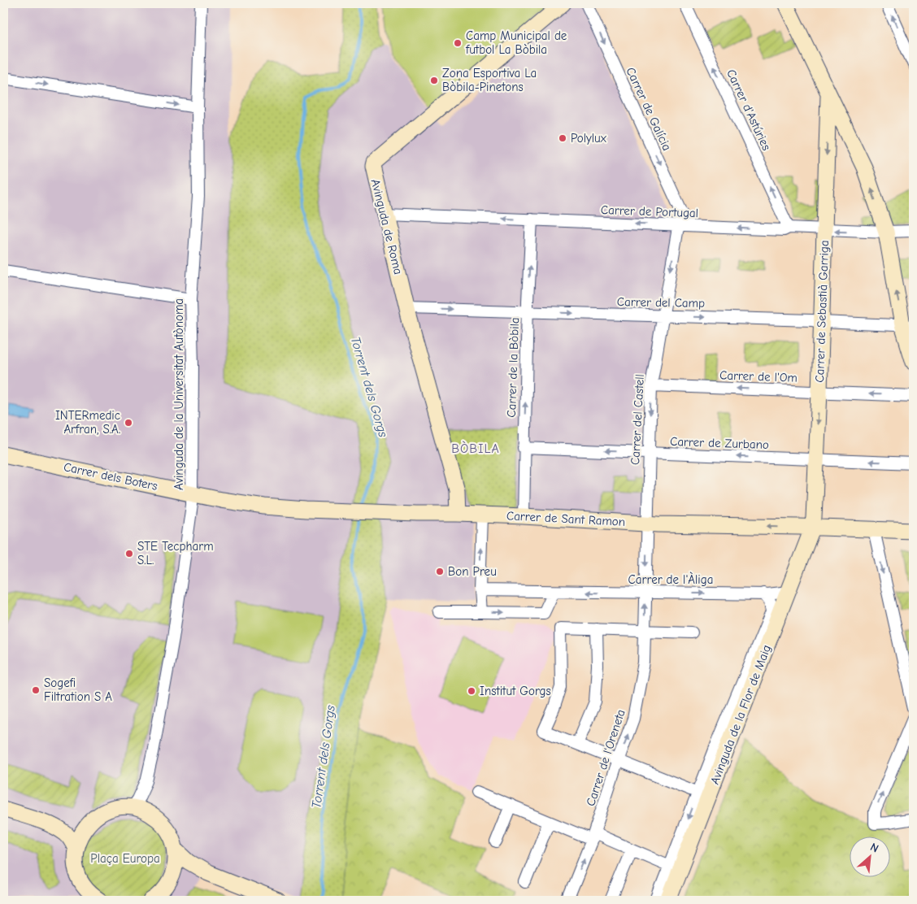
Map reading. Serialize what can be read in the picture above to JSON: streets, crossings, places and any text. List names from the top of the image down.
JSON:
{
  "streets": {
    "street": [
      "Carrer de Galícia",
      "Carrer d'Astúries",
      "Carrer de Portugal",
      "Avinguda de Roma",
      "Carrer del Camp",
      "Carrer de Sebastià Garriga",
      "Carrer de la Bòbila",
      "Carrer de l'Om",
      "Avinguda de la Universitat Autònoma",
      "Carrer del Castell",
      "Carrer de Zurbano",
      "Carrer dels Boters",
      "Carrer de Sant Ramon",
      "Carrer de l'Àliga",
      "Avinguda de la Flor de Maig",
      "Carrer de l'Oreneta"
    ]
  },
  "crossings": [
    ["Carrer de Galícia", "Carrer de Portugal"],
    ["Carrer de Galícia", "Carrer del Castell"],
    ["Carrer d'Astúries", "Carrer de Portugal"],
    ["Carrer de Portugal", "Avinguda de Roma"],
    ["Carrer de Portugal", "Carrer de Sebastià Garriga"],
    ["Carrer de Portugal", "Carrer de la Bòbila"],
    ["Carrer de Portugal", "Carrer del Castell"],
    ["Avinguda de Roma", "Carrer del Camp"],
    ["Avinguda de Roma", "Carrer de Sant Ramon"],
    ["Carrer del Camp", "Carrer de Sebastià Garriga"],
    ["Carrer del Camp", "Carrer de la Bòbila"],
    ["Carrer del Camp", "Carrer del Castell"],
    ["Carrer de Sebastià Garriga", "Carrer de l'Om"],
    ["Carrer de Sebastià Garriga", "Carrer de Zurbano"],
    ["Carrer de Sebastià Garriga", "Carrer de Sant Ramon"],
    ["Carrer de Sebastià Garriga", "Avinguda de la Flor de Maig"],
    ["Carrer de la Bòbila", "Carrer de Zurbano"],
    ["Carrer de la Bòbila", "Carrer de Sant Ramon"],
    ["Carrer de l'Om", "Carrer del Castell"],
    ["Avinguda de la Universitat Autònoma", "Carrer dels Boters"],
    ["Carrer del Castell", "Carrer de Zurbano"],
    ["Carrer del Castell", "Carrer de Sant Ramon"],
    ["Carrer del Castell", "Carrer de l'Àliga"],
    ["Carrer del Castell", "Carrer de l'Oreneta"],
    ["Carrer dels Boters", "Carrer de Sant Ramon"],
    ["Carrer de Sant Ramon", "Avinguda de la Flor de Maig"],
    ["Carrer de l'Àliga", "Avinguda de la Flor de Maig"],
    ["Carrer de l'Àliga", "Carrer de l'Oreneta"]
  ],
  "one_way": [
    "Carrer de Galícia",
    "Carrer de Portugal",
    "Carrer del Camp",
    "Carrer de la Bòbila",
    "Carrer de l'Om",
    "Carrer del Castell",
    "Carrer de Zurbano"
  ],
  "districts": ["BÒBILA"],
  "water": ["Torrent dels Gorgs"],
  "parks": ["Plaça Europa"],
  "places": [
    "Camp Municipal de futbol La Bòbila",
    "Zona Esportiva La Bòbila-Pinetons",
    "Polylux",
    "INTERmedic Arfran, S.A.",
    "STE Tecpharm S.L.",
    "Bon Preu",
    "Sogefi Filtration S A",
    "Institut Gorgs"
  ],
  "north": "top right"
}
